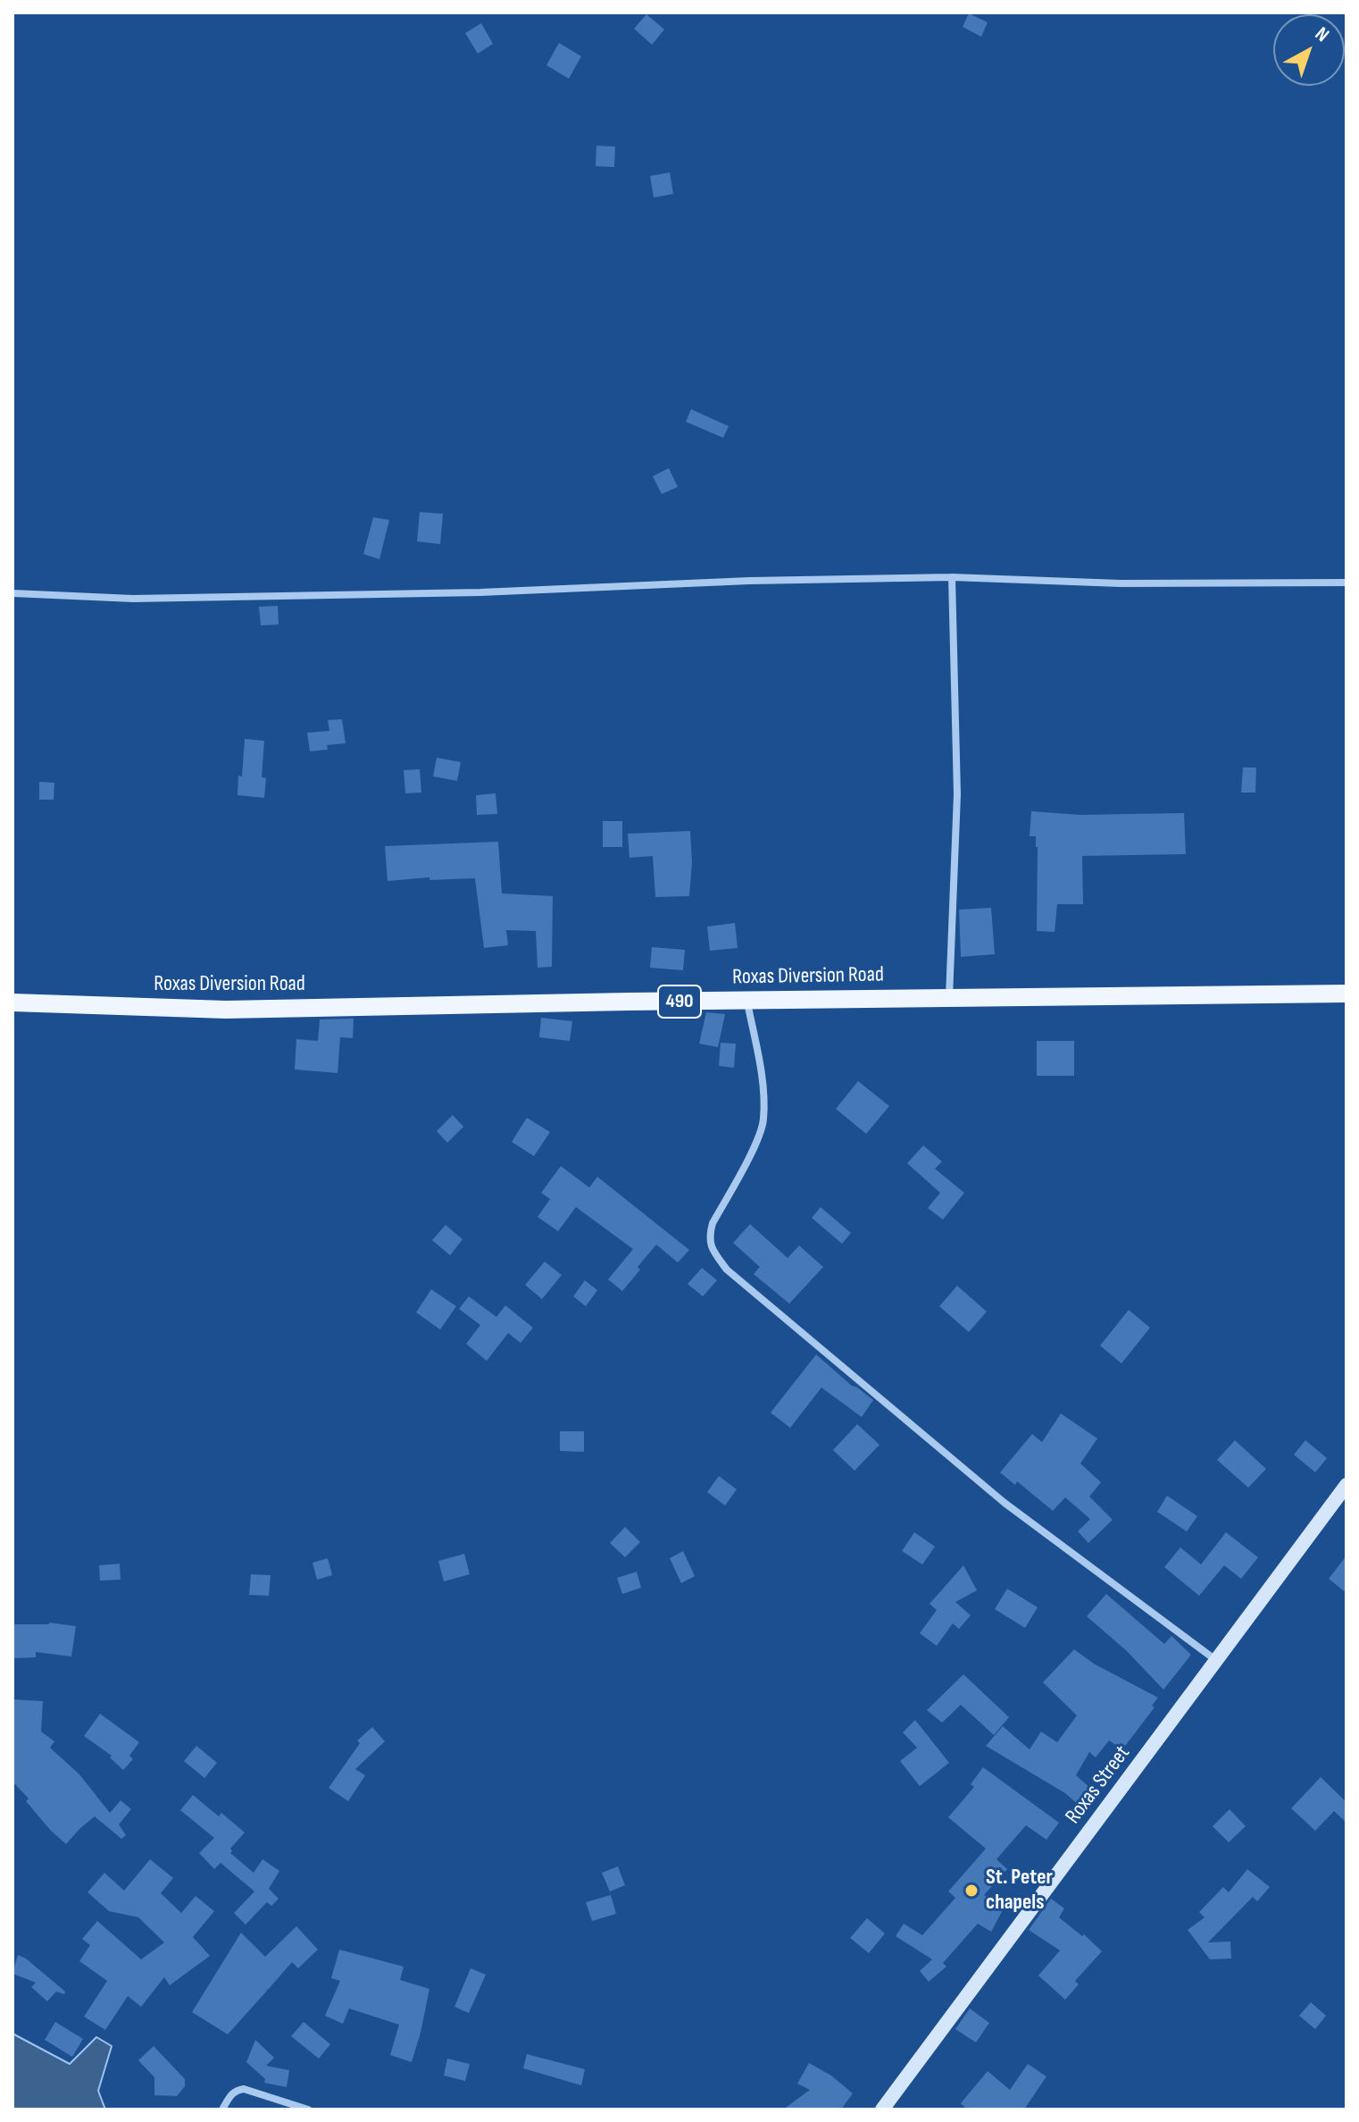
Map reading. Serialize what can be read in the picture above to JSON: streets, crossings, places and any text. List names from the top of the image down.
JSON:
{
  "streets": {
    "main road": ["Roxas Diversion Road", "490", "Roxas Street"]
  },
  "places": ["St. Peter chapels"],
  "north": "top right"
}
